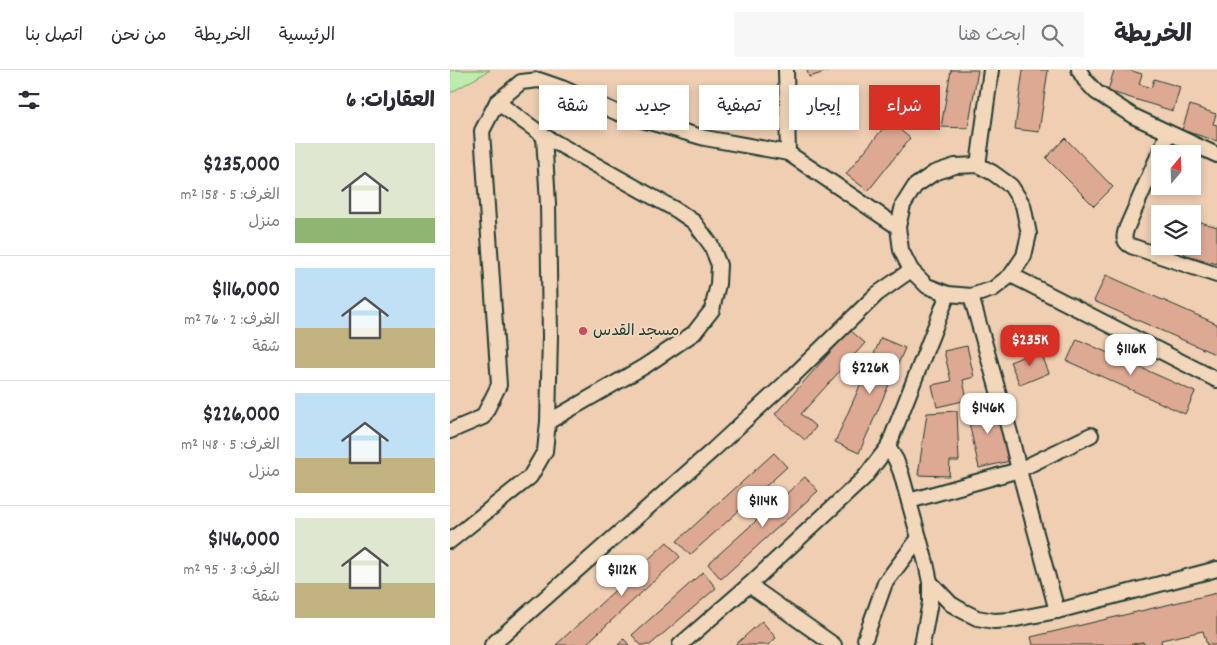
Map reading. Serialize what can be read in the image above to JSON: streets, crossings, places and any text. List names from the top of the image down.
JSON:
{
  "places": ["مسجد القدس"],
  "north": "top",
  "page": {
    "header": "الخريطة",
    "search": "ابحث هنا",
    "nav": [
      "الرئيسية",
      "الخريطة",
      "من نحن",
      "اتصل بنا"
    ],
    "heading": "العقارات: 6",
    "chip": [
      "شراء",
      "إيجار",
      "تصفية",
      "جديد",
      "شقة"
    ],
    "list": [
      {
        "name": "$235,000",
        "note": "الغرف: 5 · 158 m² · منزل"
      },
      {
        "name": "$116,000",
        "note": "الغرف: 2 · 76 m² · شقة"
      },
      {
        "name": "$226,000",
        "note": "الغرف: 5 · 148 m² · منزل"
      },
      {
        "name": "$146,000",
        "note": "الغرف: 3 · 95 m² · شقة"
      }
    ],
    "price": [
      "$235K",
      "$116K",
      "$226K",
      "$146K",
      "$114K",
      "$112K"
    ]
  }
}
